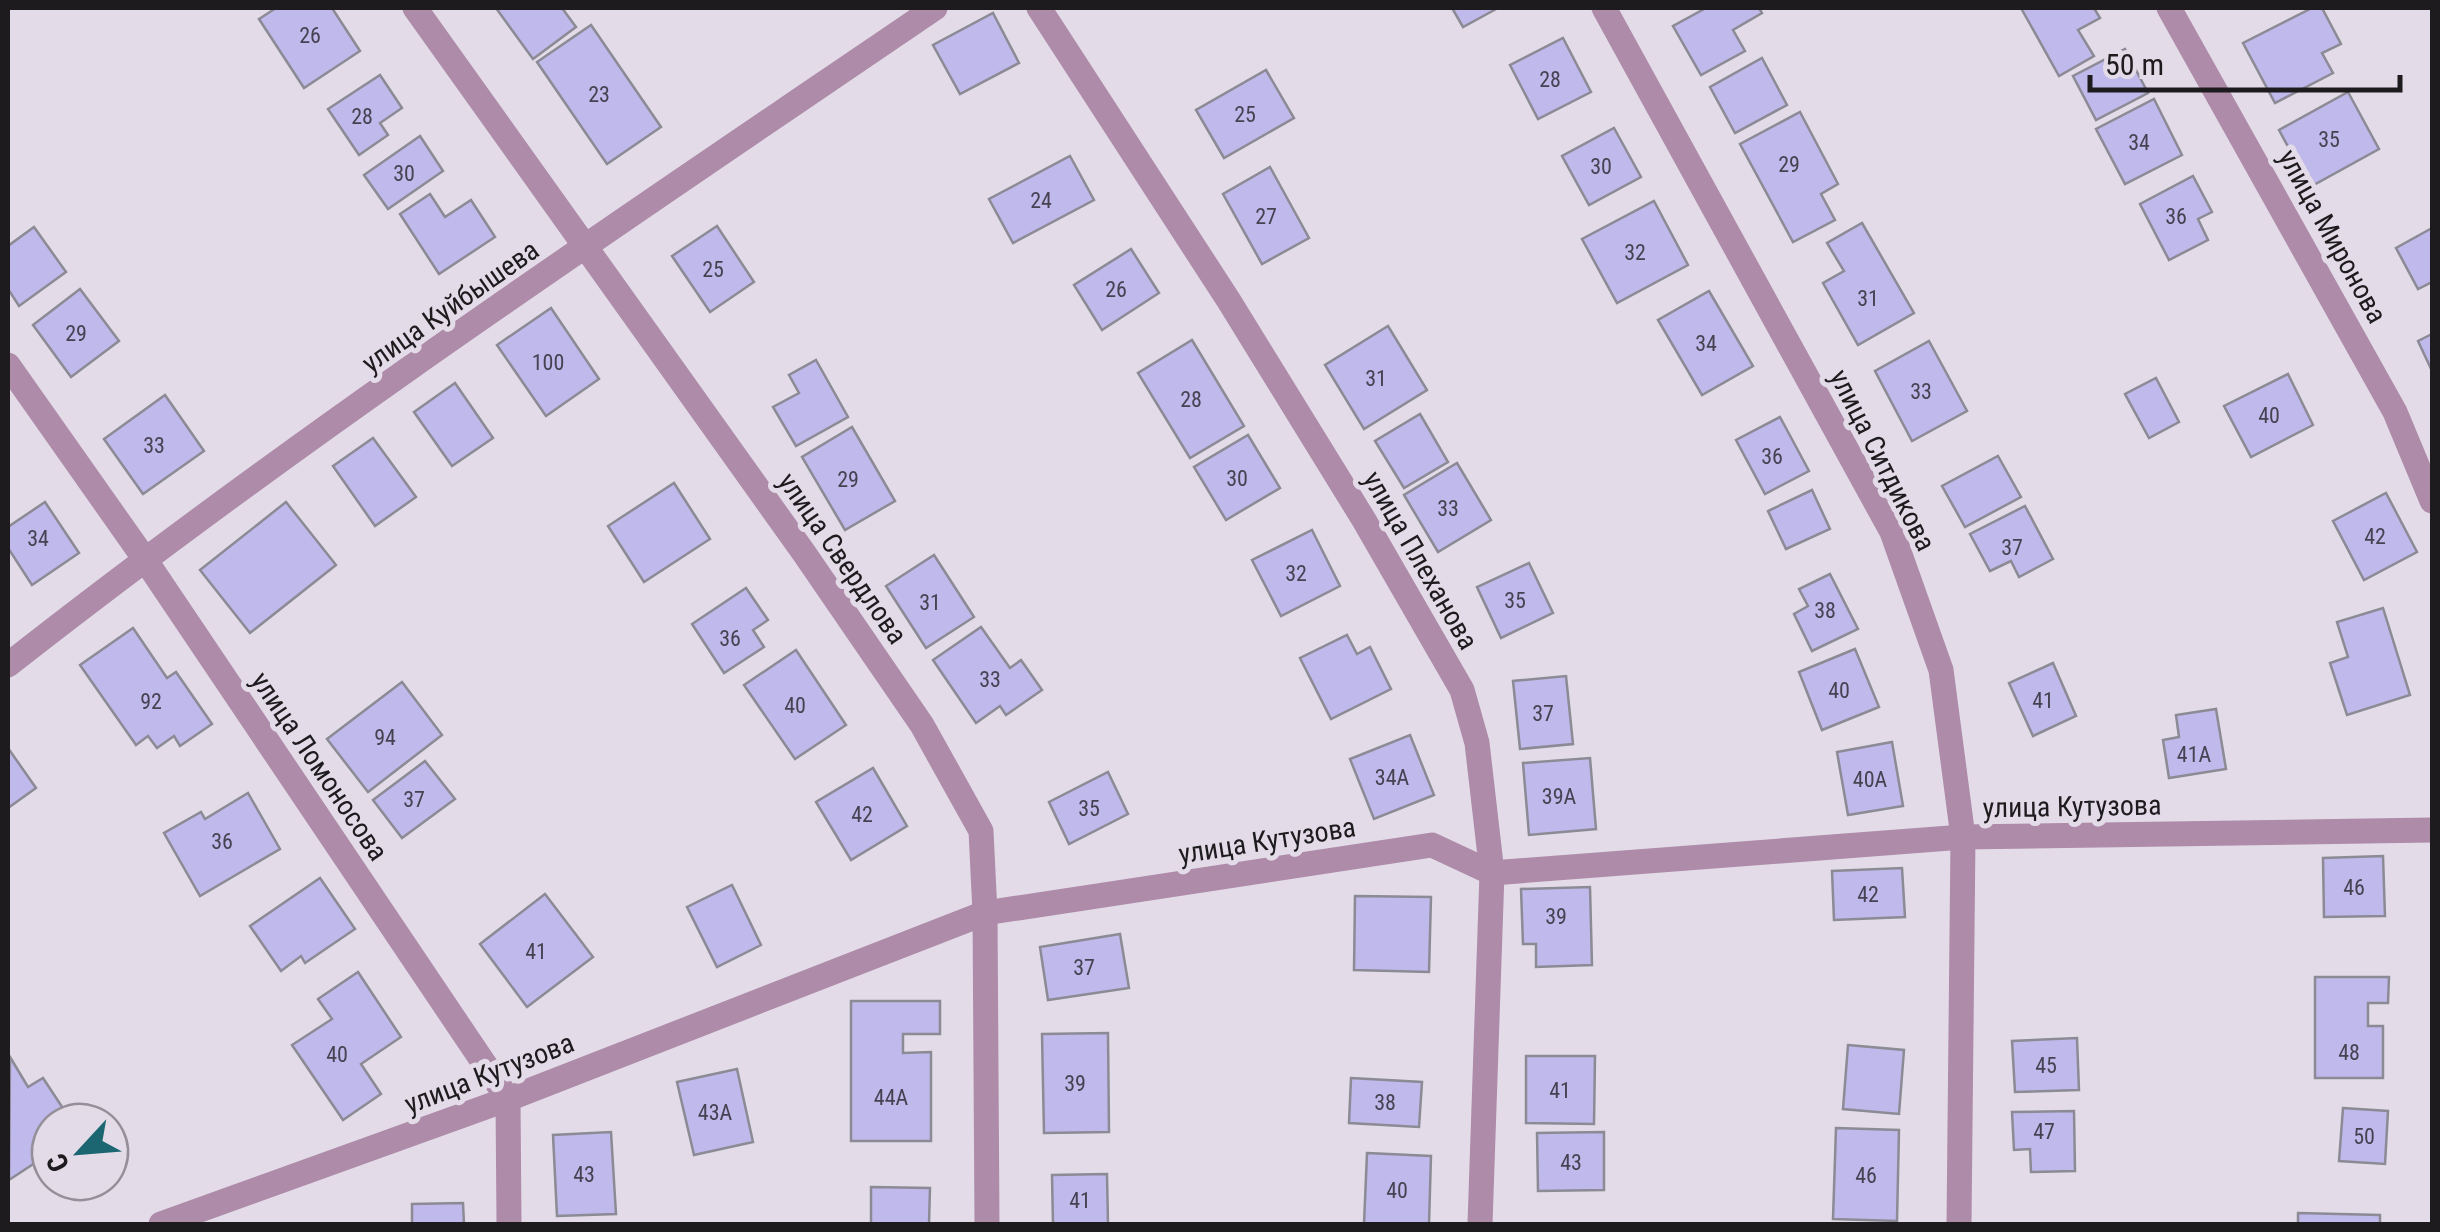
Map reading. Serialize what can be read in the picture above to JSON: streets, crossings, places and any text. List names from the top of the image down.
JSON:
{
  "streets": {
    "street": [
      "улица Миронова",
      "улица Куйбышева",
      "улица Ситдикова",
      "улица Свердлова",
      "улица Плеханова",
      "улица Ломоносова",
      "улица Кутузова"
    ]
  },
  "crossings": [
    ["улица Куйбышева", "улица Свердлова"],
    ["улица Куйбышева", "улица Ломоносова"],
    ["улица Ситдикова", "улица Кутузова"],
    ["улица Свердлова", "улица Кутузова"],
    ["улица Плеханова", "улица Кутузова"],
    ["улица Ломоносова", "улица Кутузова"]
  ],
  "house_numbers": [
    "26",
    "28",
    "23",
    "25",
    "28",
    "35",
    "34",
    "29",
    "30",
    "30",
    "24",
    "27",
    "36",
    "32",
    "25",
    "26",
    "31",
    "29",
    "34",
    "100",
    "31",
    "33",
    "28",
    "40",
    "33",
    "36",
    "30",
    "29",
    "33",
    "42",
    "34",
    "37",
    "32",
    "35",
    "31",
    "38",
    "36",
    "33",
    "40",
    "41",
    "92",
    "40",
    "37",
    "94",
    "41А",
    "34А",
    "40А",
    "39А",
    "37",
    "35",
    "42",
    "36",
    "46",
    "42",
    "39",
    "41",
    "37",
    "48",
    "40",
    "45",
    "39",
    "41",
    "44А",
    "38",
    "43А",
    "47",
    "50",
    "43",
    "43",
    "46",
    "40",
    "41"
  ],
  "scale_bar": "50 m",
  "north": "bottom left"
}
